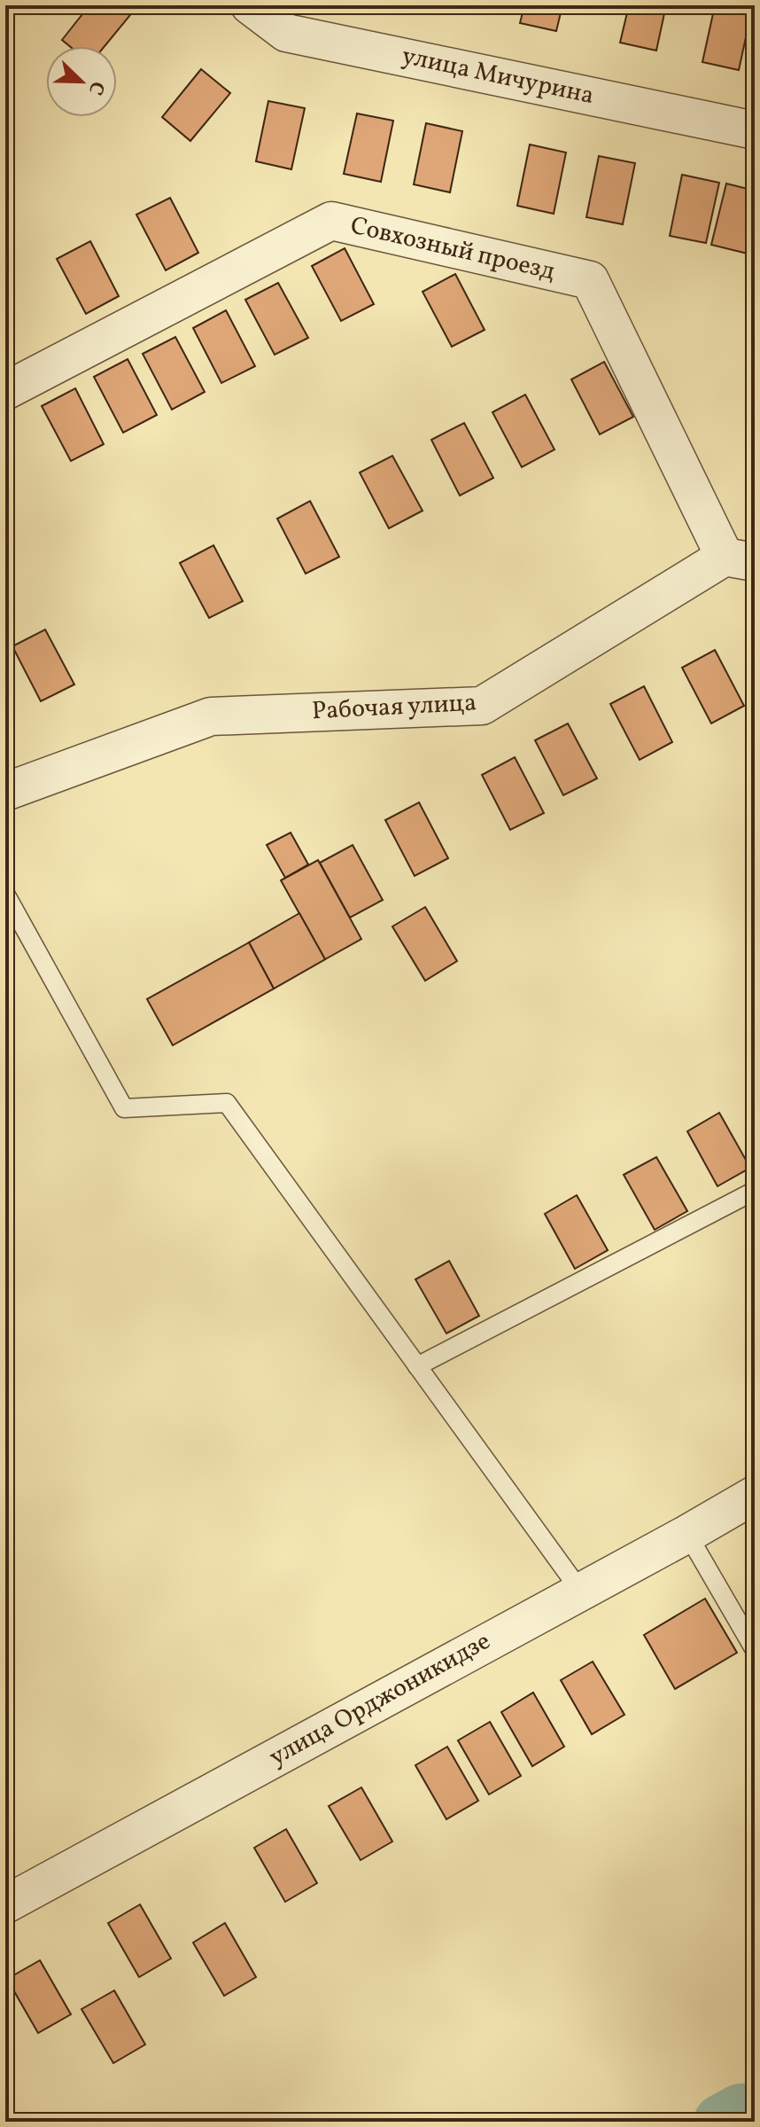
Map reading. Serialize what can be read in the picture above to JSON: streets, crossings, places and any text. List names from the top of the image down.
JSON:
{
  "streets": {
    "street": [
      "улица Мичурина",
      "Совхозный проезд",
      "Рабочая улица",
      "улица Орджоникидзе"
    ]
  },
  "crossings": [
    ["Совхозный проезд", "Рабочая улица"]
  ],
  "north": "bottom right"
}
